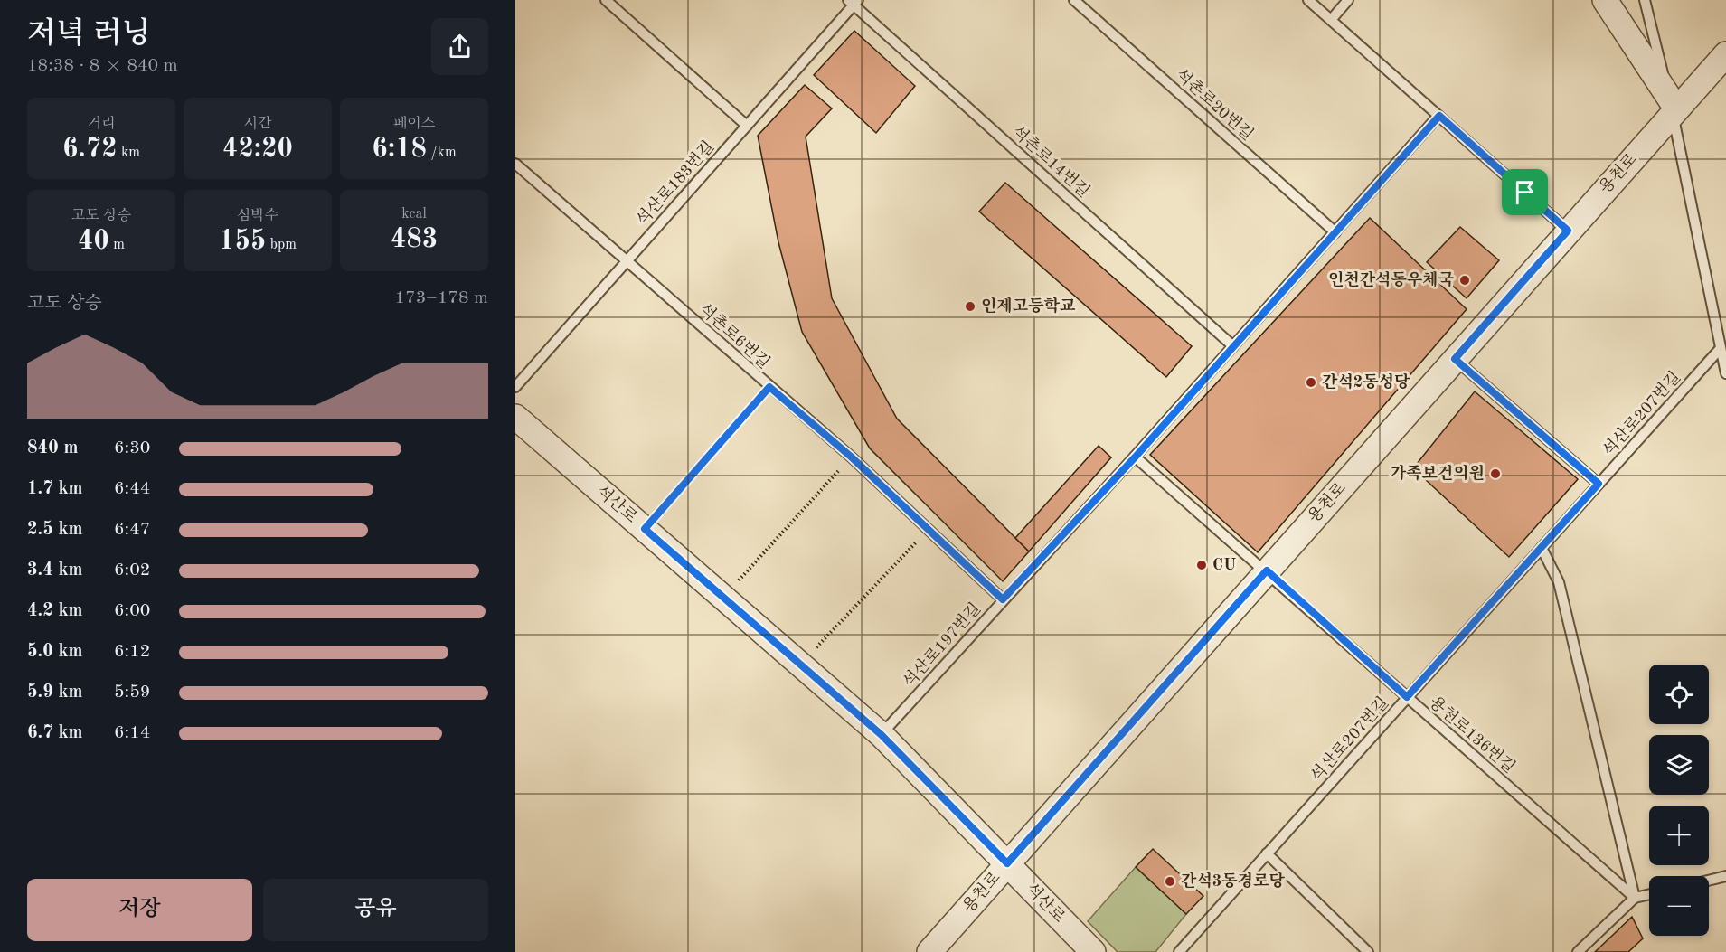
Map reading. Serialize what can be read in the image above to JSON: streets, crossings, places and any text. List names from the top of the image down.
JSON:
{
  "streets": {
    "street": ["용천로", "석산로"],
    "lane": [
      "석촌로20번길",
      "석촌로14번길",
      "석산로183번길",
      "석촌로6번길",
      "석산로207번길",
      "석산로197번길",
      "용천로136번길"
    ]
  },
  "crossings": [
    ["석촌로20번길", "석산로197번길"],
    ["석촌로14번길", "석산로183번길"],
    ["석촌로14번길", "석산로197번길"],
    ["용천로", "석산로"],
    ["용천로", "용천로136번길"],
    ["석산로183번길", "석촌로6번길"],
    ["석촌로6번길", "석산로197번길"],
    ["석산로207번길", "용천로136번길"],
    ["석산로", "석산로197번길"],
    ["석산로197번길", "용천로136번길"]
  ],
  "places": [
    "인천간석동우체국",
    "인제고등학교",
    "간석2동성당",
    "가족보건의원",
    "CU",
    "간석3동경로당"
  ],
  "page": {
    "heading": ["저녁 러닝", "18:38 · 8 × 840 m"],
    "stats": [
      ["거리", "6.72 km"],
      ["시간", "42:20"],
      ["페이스", "6:18 /km"],
      ["고도 상승", "40 m"],
      ["심박수", "155 bpm"],
      ["kcal", "483"]
    ],
    "chart": ["고도 상승", "173–178 m"],
    "list": [
      {
        "name": "840 m",
        "note": "6:30"
      },
      {
        "name": "1.7 km",
        "note": "6:44"
      },
      {
        "name": "2.5 km",
        "note": "6:47"
      },
      {
        "name": "3.4 km",
        "note": "6:02"
      },
      {
        "name": "4.2 km",
        "note": "6:00"
      },
      {
        "name": "5.0 km",
        "note": "6:12"
      },
      {
        "name": "5.9 km",
        "note": "5:59"
      },
      {
        "name": "6.7 km",
        "note": "6:14"
      }
    ],
    "map_buttons": ["+", "−"],
    "buttons": ["저장", "공유"]
  }
}
